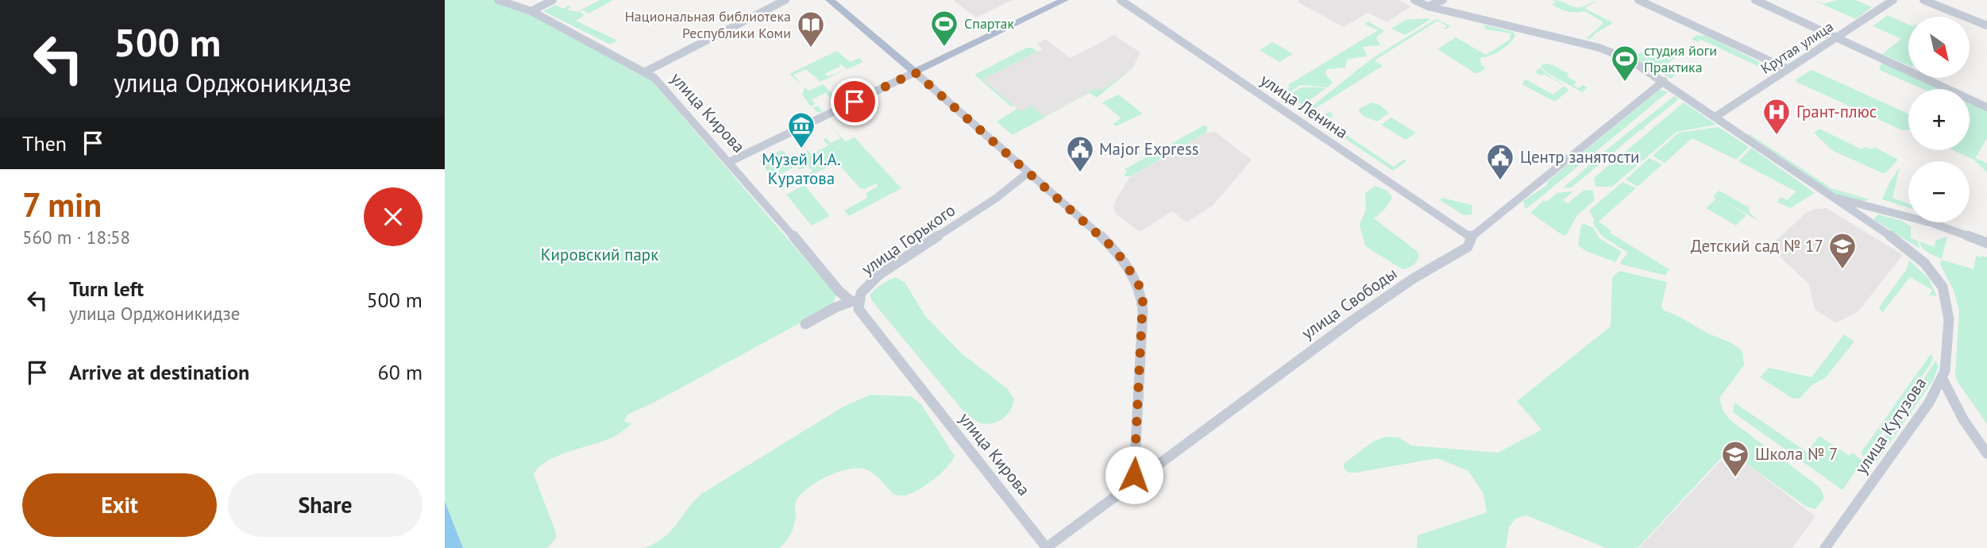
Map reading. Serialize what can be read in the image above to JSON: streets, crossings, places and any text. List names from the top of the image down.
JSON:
{
  "streets": {
    "street": [
      "Крутая улица",
      "улица Ленина",
      "улица Кирова",
      "улица Горького",
      "улица Свободы",
      "улица Кутузова"
    ]
  },
  "crossings": [
    ["Крутая улица", "улица Кутузова"],
    ["улица Ленина", "улица Свободы"],
    ["улица Кирова", "улица Горького"],
    ["улица Кирова", "улица Свободы"],
    ["улица Свободы", "улица Кутузова"]
  ],
  "parks": ["Кировский парк"],
  "places": {
    "sports": ["Спартак", "студия йоги Практика"],
    "library": ["Национальная библиотека Республики Коми"],
    "hospital": ["Грант-плюс"],
    "museum": ["Музей И.А. Куратова"],
    "public building": ["Major Express", "Центр занятости"],
    "school or university": ["Детский сад № 17", "Школа № 7"]
  },
  "north": "bottom right",
  "page": {
    "turn": ["500 m", "улица Орджоникидзе"],
    "map_buttons": ["+", "−"],
    "then": "Then",
    "heading": ["7 min", "560 m · 18:58"],
    "list": [
      {
        "name": "Turn left",
        "note": "улица Орджоникидзе",
        "value": "500 m"
      },
      {
        "name": "Arrive at destination",
        "value": "60 m"
      }
    ],
    "buttons": ["Exit", "Share"]
  }
}
